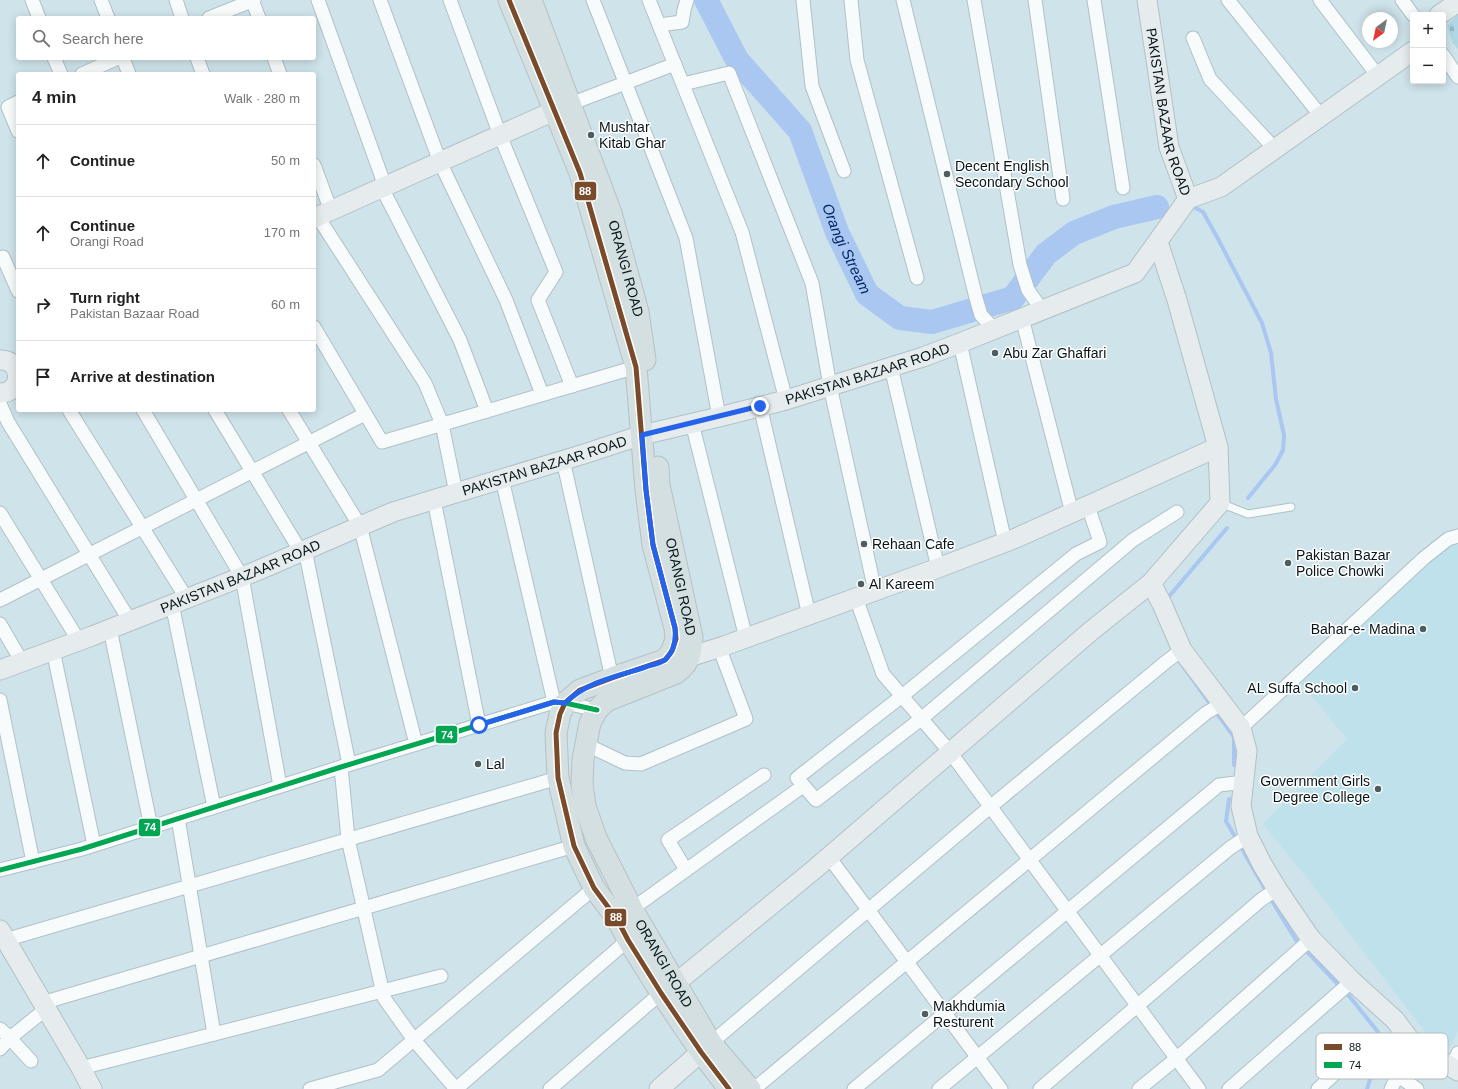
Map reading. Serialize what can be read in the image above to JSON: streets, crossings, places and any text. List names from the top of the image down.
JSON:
{
  "streets": {
    "main road": ["ORANGI ROAD"],
    "street": ["PAKISTAN BAZAAR ROAD"]
  },
  "crossings": [
    ["PAKISTAN BAZAAR ROAD", "ORANGI ROAD"]
  ],
  "water": ["Orangi Stream"],
  "places": [
    "Mushtar Kitab Ghar",
    "Decent English Secondary School",
    "Abu Zar Ghaffari",
    "Rehaan Cafe",
    "Pakistan Bazar Police Chowki",
    "Al Kareem",
    "Bahar-e- Madina",
    "AL Suffa School",
    "Lal",
    "Government Girls Degree College",
    "Makhdumia Resturent"
  ],
  "lines": ["transit line 88", "transit line 74"],
  "legend": ["88", "74"],
  "north": "bottom left",
  "page": {
    "map_buttons": ["+", "−"],
    "search": "Search here",
    "heading": ["4 min", "Walk · 280 m"],
    "list": [
      ["Continue", "50 m"],
      ["Continue", "Orangi Road", "170 m"],
      ["Turn right", "Pakistan Bazaar Road", "60 m"],
      "Arrive at destination"
    ]
  }
}
